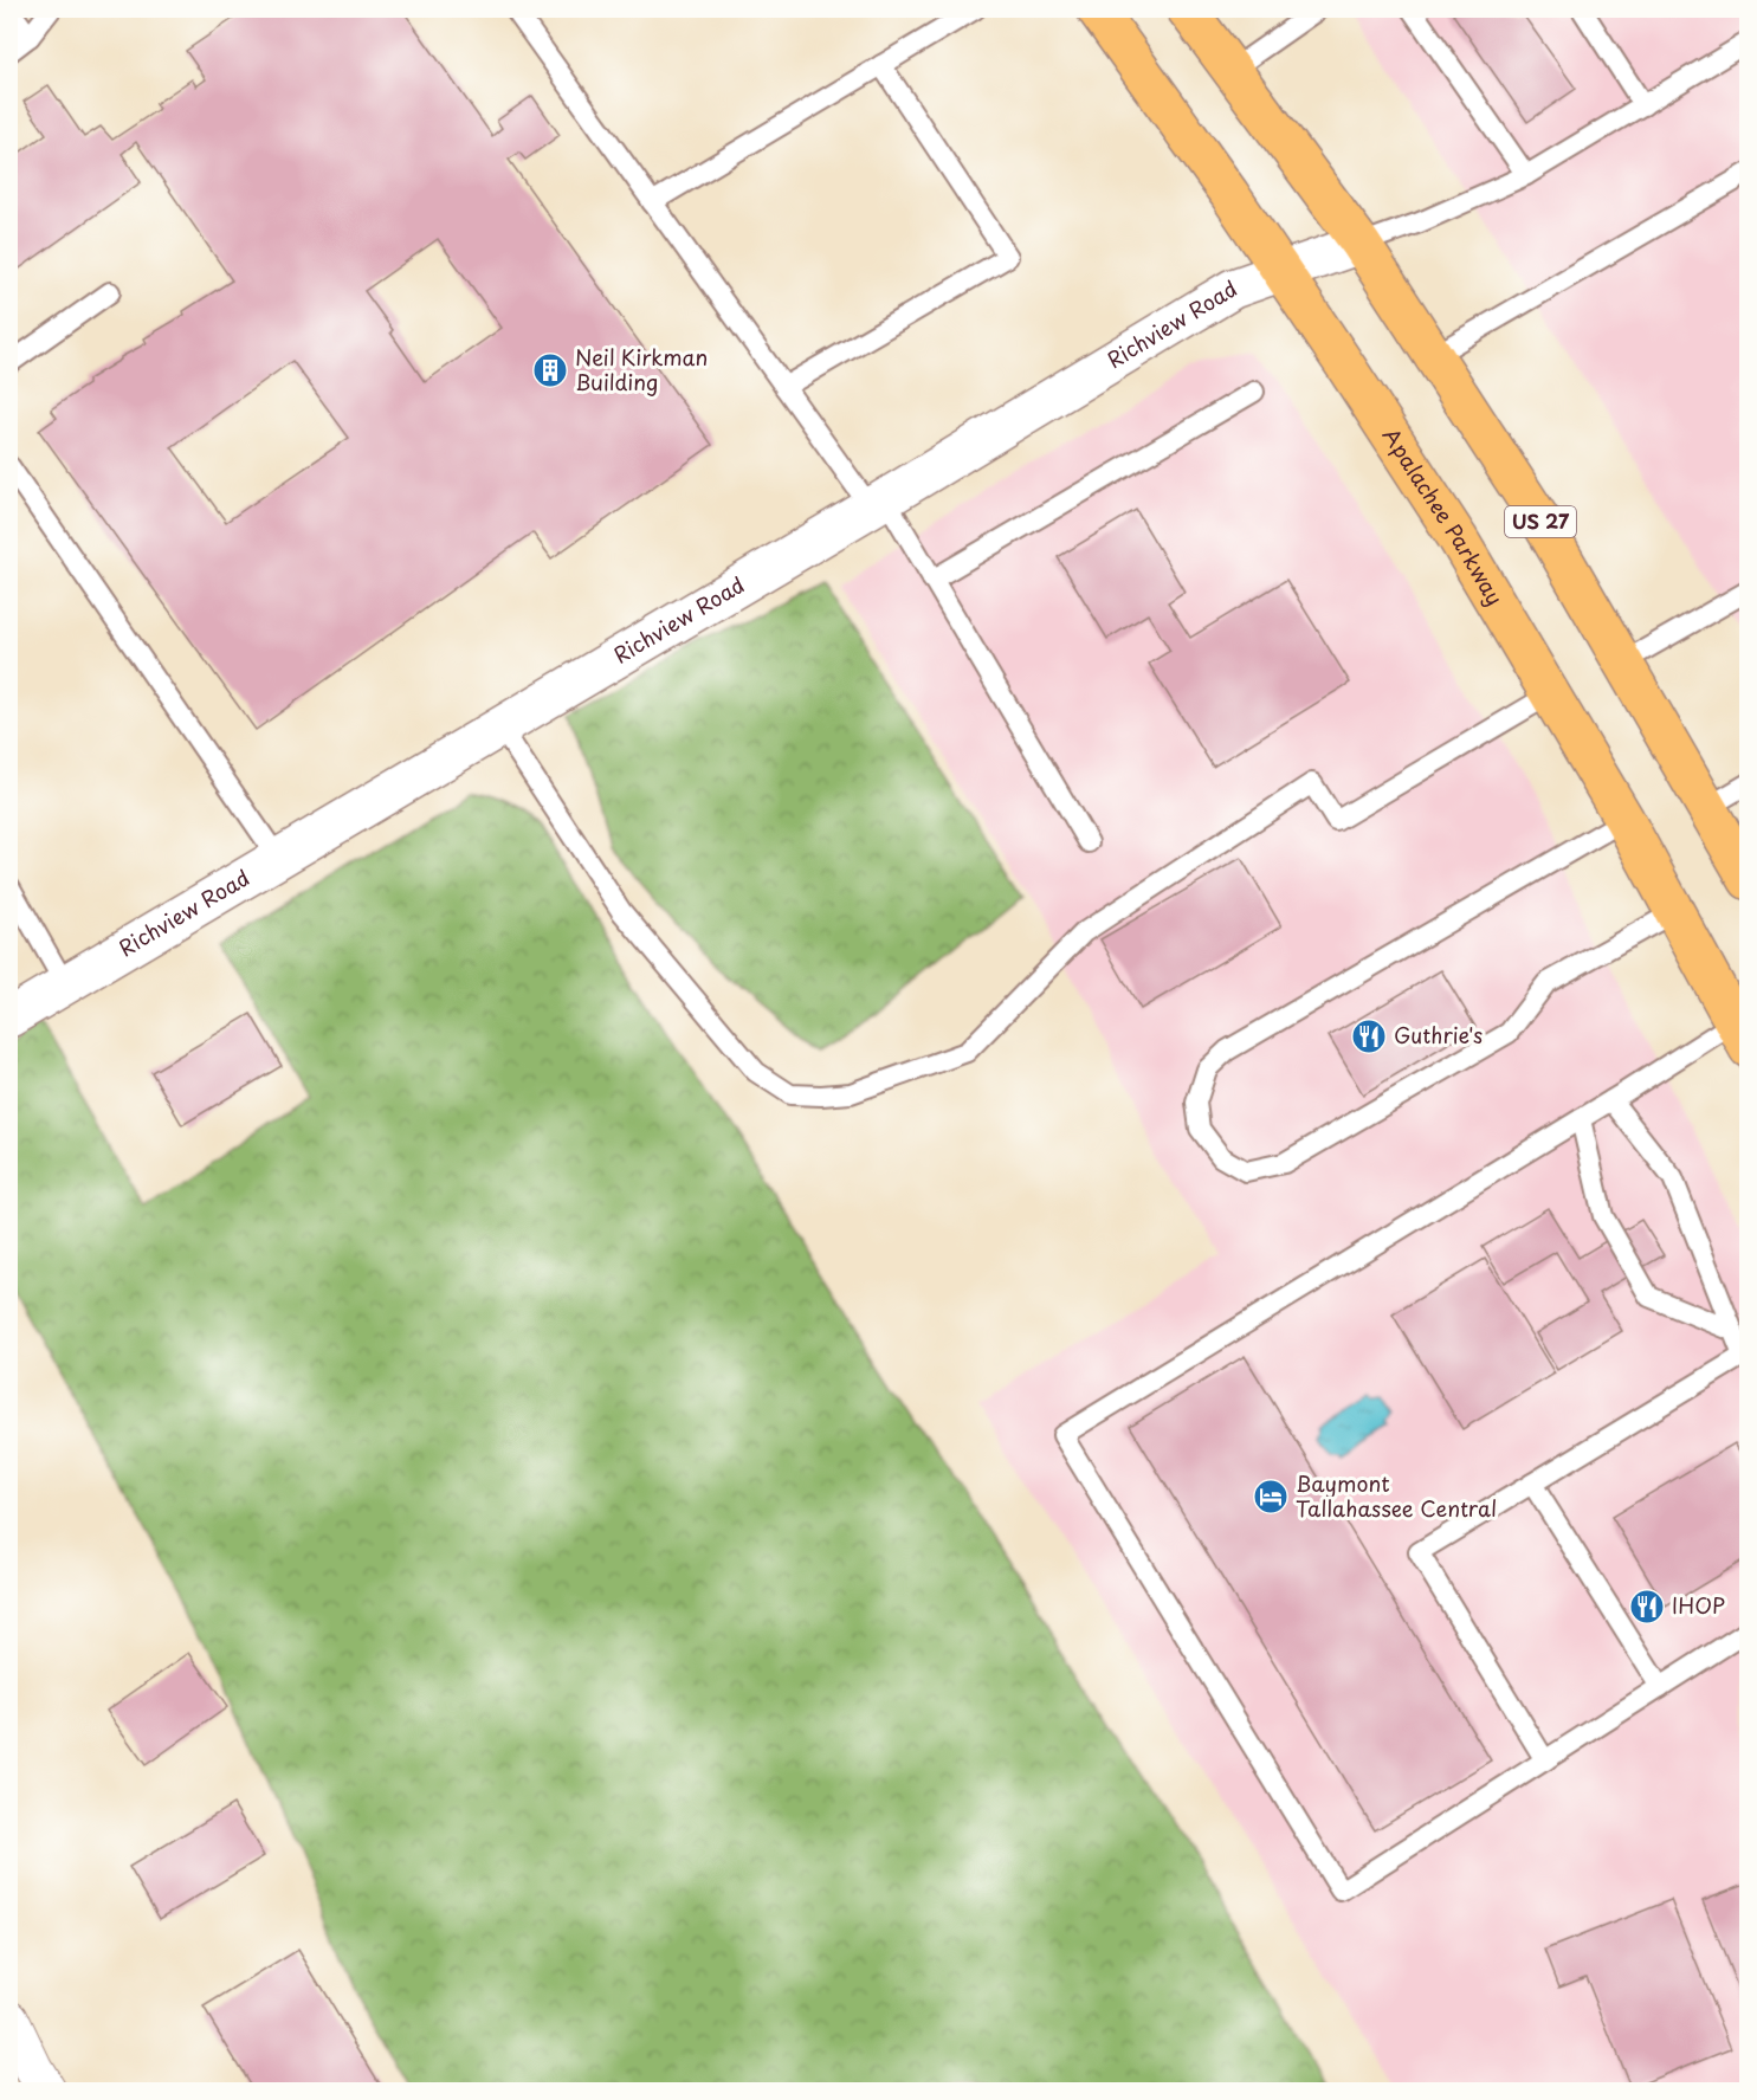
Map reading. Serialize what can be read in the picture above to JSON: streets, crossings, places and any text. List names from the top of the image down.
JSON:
{
  "streets": {
    "main road": ["Apalachee Parkway", "US 27"],
    "street": ["Richview Road"]
  },
  "crossings": [
    ["Richview Road", "Apalachee Parkway"],
    ["Richview Road", "US 27"]
  ],
  "places": {
    "building": ["Neil Kirkman Building"],
    "restaurant": ["Guthrie's", "IHOP"],
    "hotel": ["Baymont Tallahassee Central"]
  }
}
